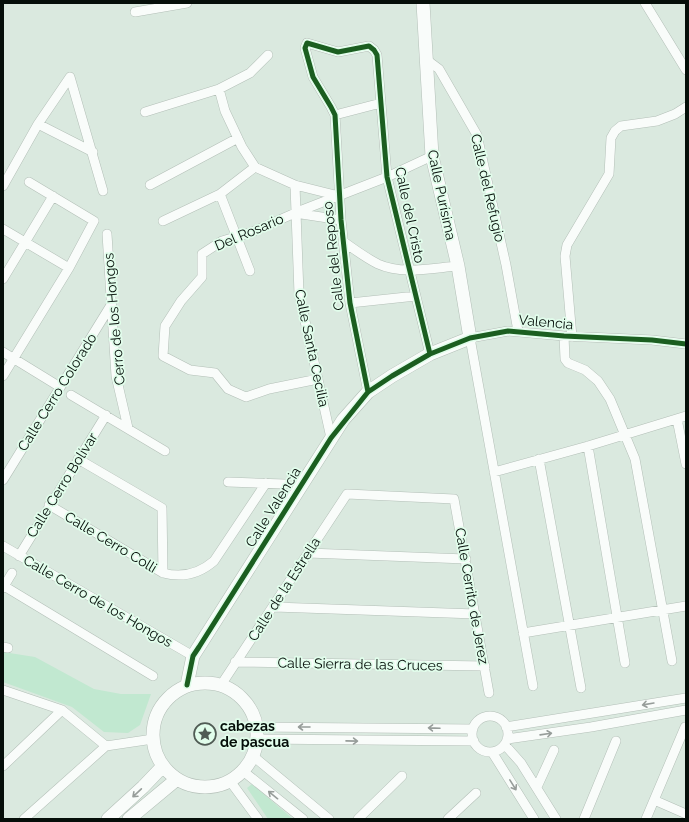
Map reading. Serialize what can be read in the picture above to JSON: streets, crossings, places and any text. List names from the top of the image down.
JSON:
{
  "streets": {
    "street": [
      "Calle del Refugio",
      "Calle Purísima",
      "Calle del Cristo",
      "Del Rosario",
      "Calle del Reposo",
      "Cerro de los Hongos",
      "Valencia",
      "Calle Santa Cecilia",
      "Calle Cerro Colorado",
      "Calle Cerro Bolívar",
      "Calle Valencia",
      "Calle Cerro Colli",
      "Calle de la Estrella",
      "Calle Cerrito de Jerez",
      "Calle Cerro de los Hongos",
      "Calle Sierra de las Cruces"
    ]
  },
  "crossings": [
    ["Calle del Refugio", "Calle Purísima"],
    ["Calle del Refugio", "Valencia"],
    ["Calle Purísima", "Valencia"],
    ["Calle del Cristo", "Calle del Reposo"],
    ["Calle del Cristo", "Valencia"],
    ["Del Rosario", "Calle del Reposo"],
    ["Del Rosario", "Calle Santa Cecilia"],
    ["Calle del Reposo", "Calle Valencia"],
    ["Cerro de los Hongos", "Calle Cerro Colorado"],
    ["Valencia", "Calle Valencia"],
    ["Calle Santa Cecilia", "Calle Valencia"],
    ["Calle Cerro Bolívar", "Calle Cerro Colli"],
    ["Calle Cerro Bolívar", "Calle Cerro de los Hongos"],
    ["Calle Valencia", "Calle de la Estrella"],
    ["Calle Valencia", "Calle Cerro de los Hongos"],
    ["Calle de la Estrella", "Calle Cerrito de Jerez"],
    ["Calle de la Estrella", "Calle Sierra de las Cruces"],
    ["Calle Cerrito de Jerez", "Calle Sierra de las Cruces"]
  ],
  "places": {
    "place": ["cabezas de pascua"]
  }
}
